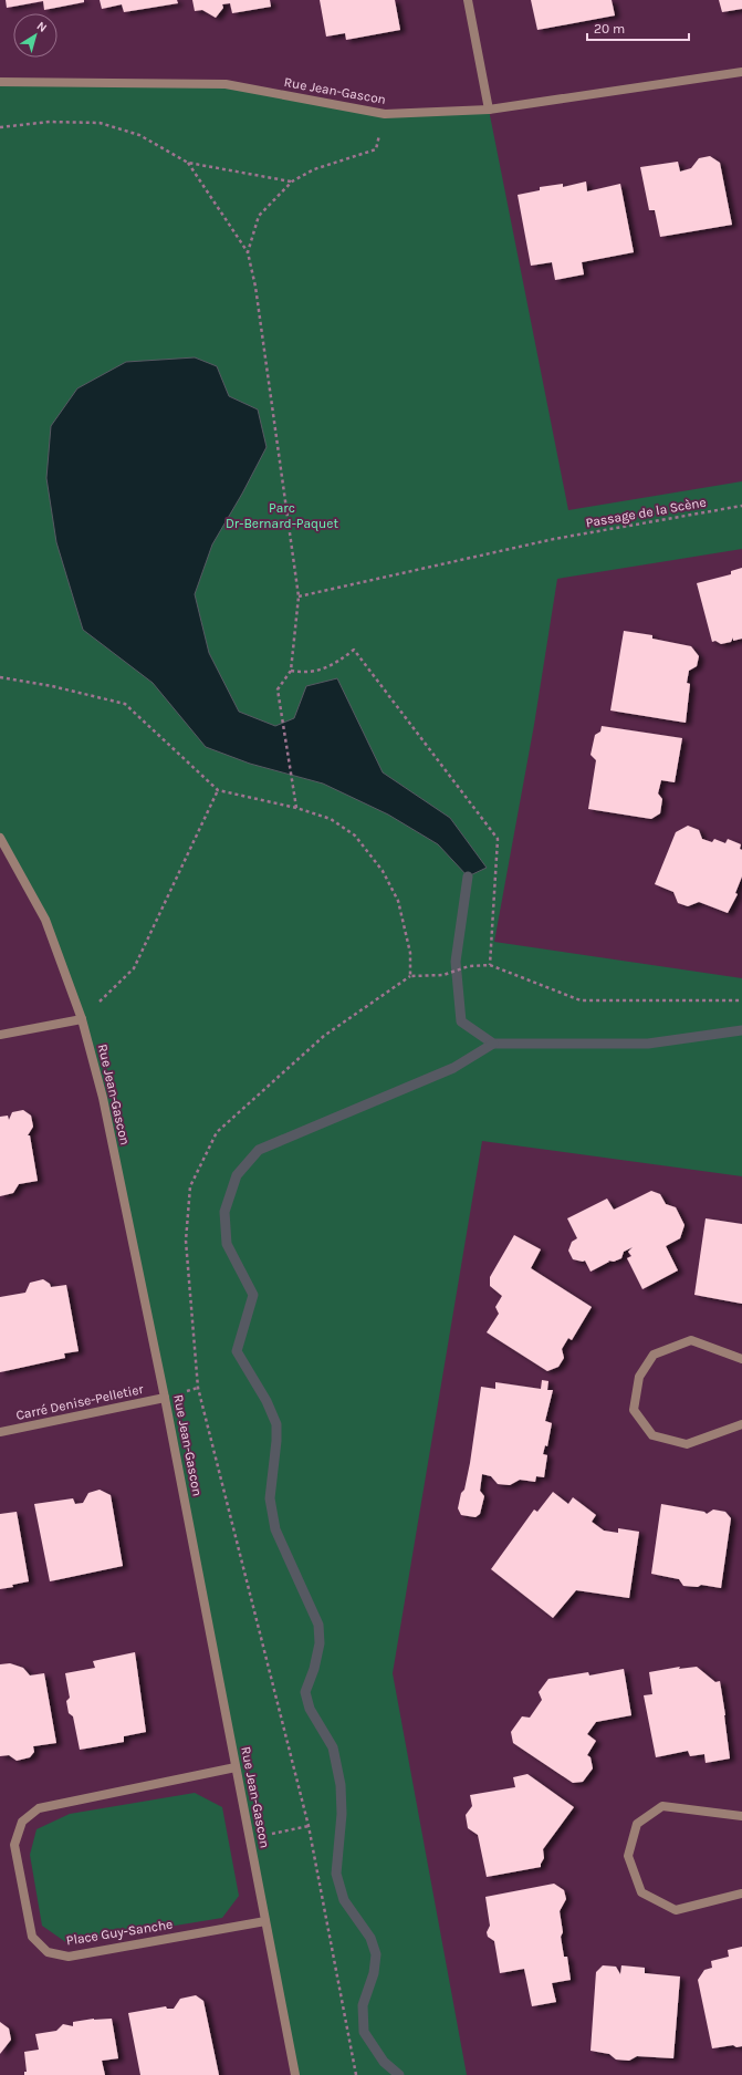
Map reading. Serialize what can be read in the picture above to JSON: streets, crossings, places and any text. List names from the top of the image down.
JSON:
{
  "streets": {
    "street": ["Rue Jean-Gascon", "Carré Denise-Pelletier", "Place Guy-Sanche"],
    "path": ["Passage de la Scène"]
  },
  "crossings": [
    ["Rue Jean-Gascon", "Carré Denise-Pelletier"],
    ["Rue Jean-Gascon", "Place Guy-Sanche"]
  ],
  "parks": ["Parc Dr-Bernard-Paquet"],
  "scale_bar": "20 m",
  "north": "top right"
}
